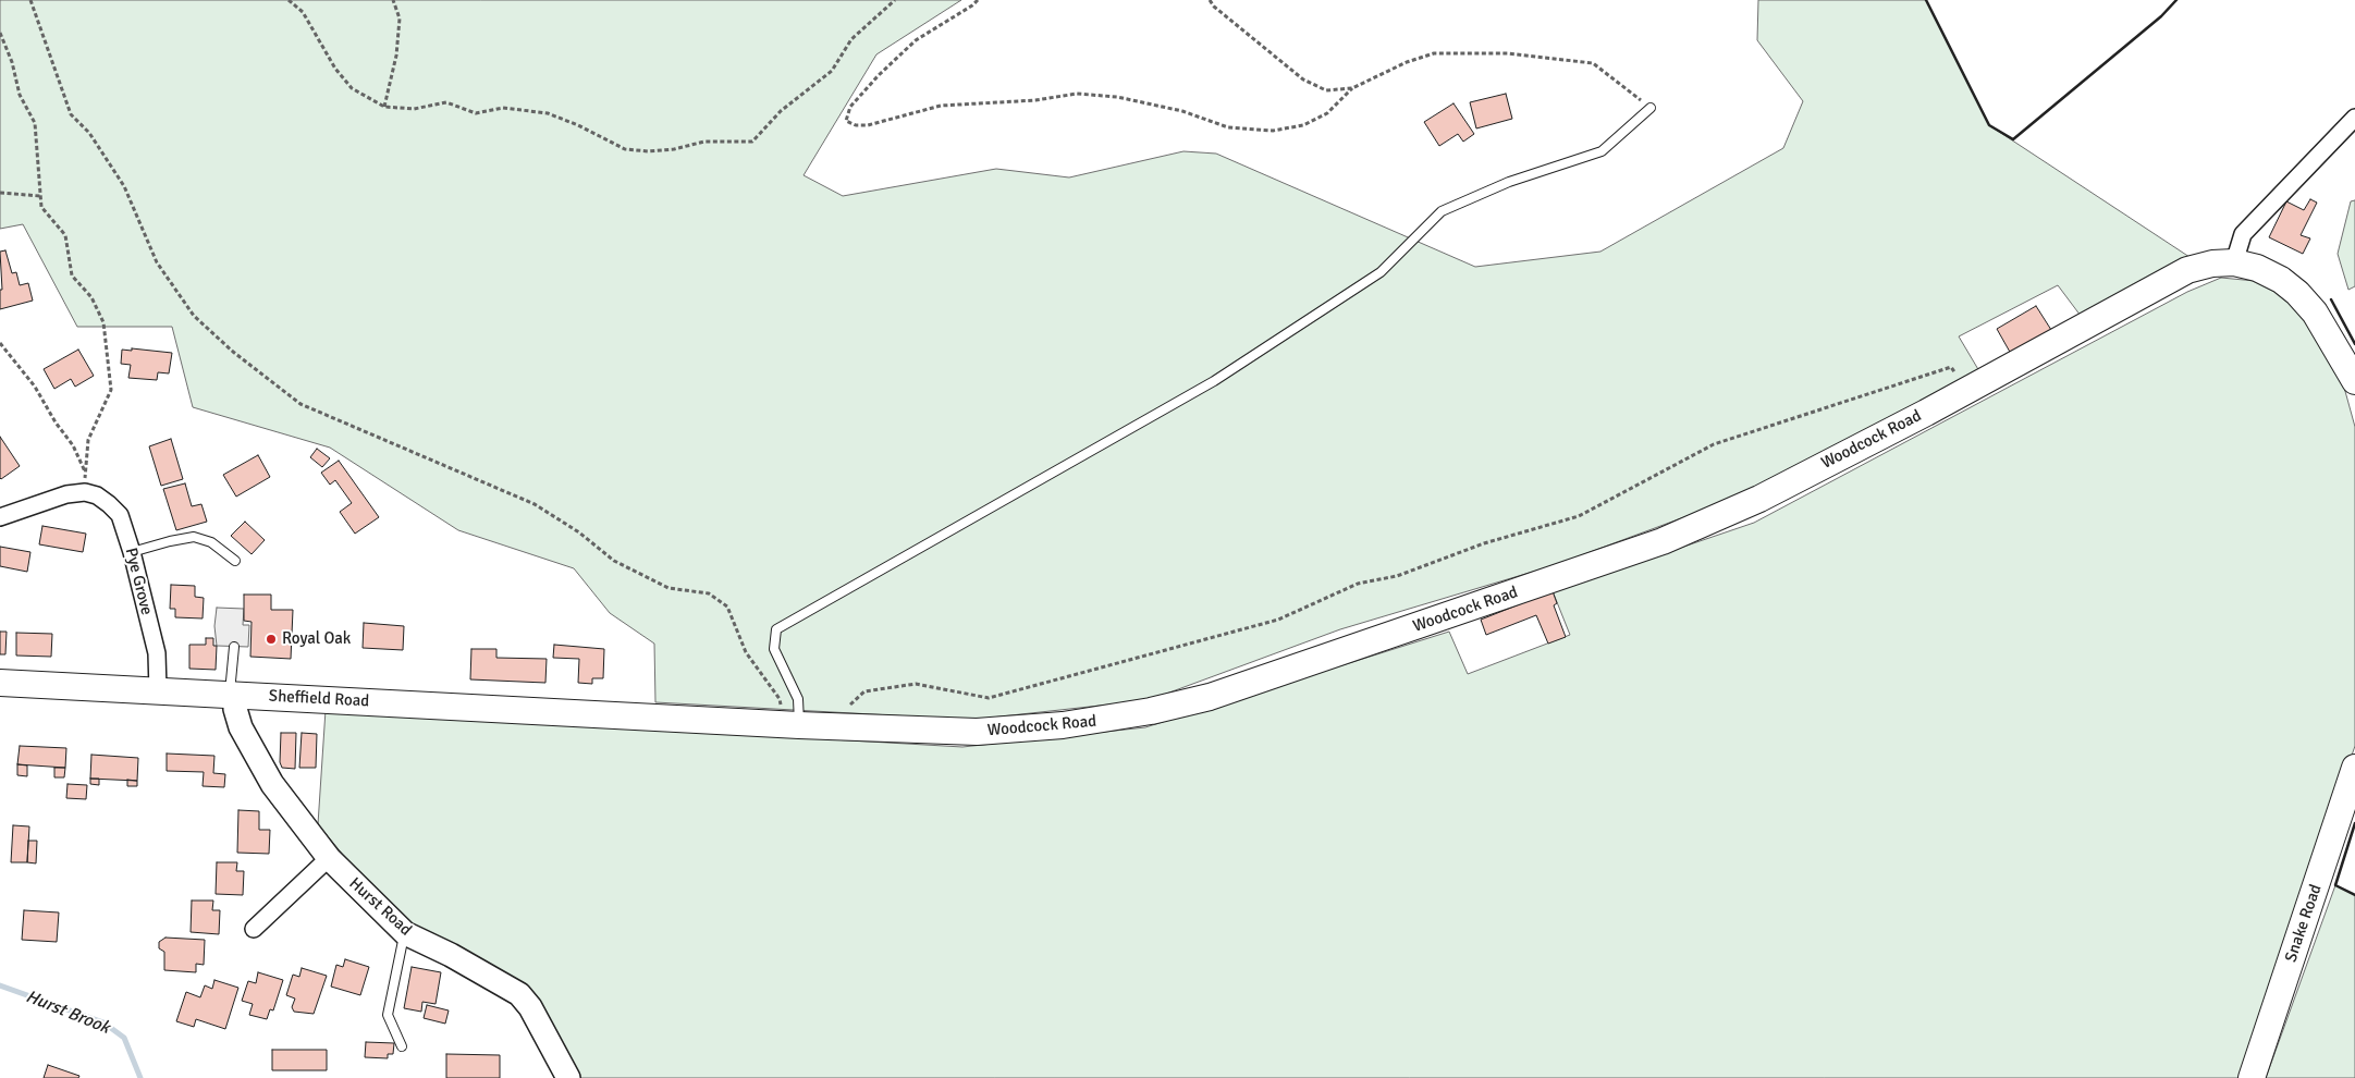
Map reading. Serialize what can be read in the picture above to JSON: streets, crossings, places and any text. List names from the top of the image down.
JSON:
{
  "streets": {
    "main road": ["Woodcock Road", "Sheffield Road", "Snake Road"],
    "street": ["Pye Grove", "Hurst Road"]
  },
  "crossings": [
    ["Woodcock Road", "Sheffield Road"],
    ["Pye Grove", "Sheffield Road"],
    ["Sheffield Road", "Hurst Road"]
  ],
  "water": ["Hurst Brook"],
  "places": ["Royal Oak"]
}
